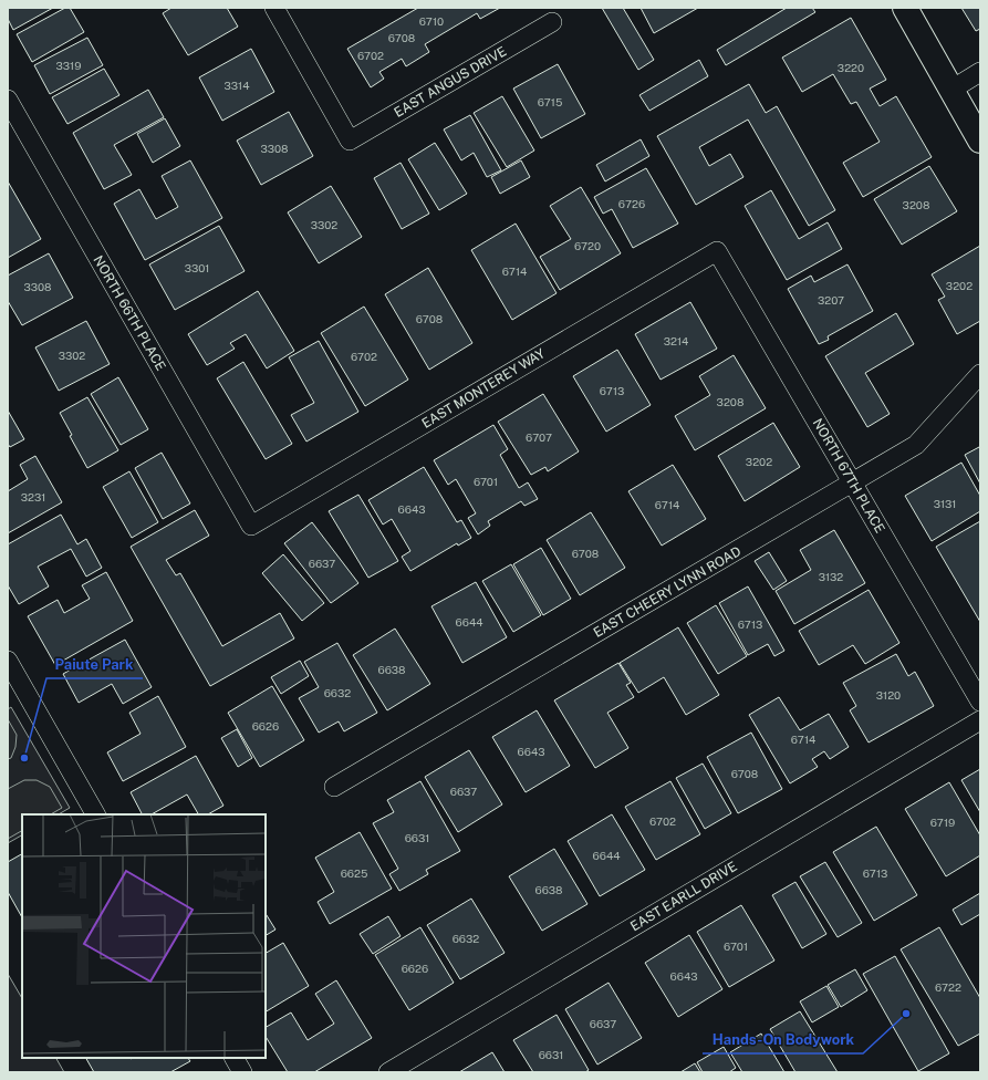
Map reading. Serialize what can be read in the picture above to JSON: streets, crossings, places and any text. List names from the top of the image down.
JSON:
{
  "streets": {
    "street": [
      "EAST ANGUS DRIVE",
      "NORTH 66TH PLACE",
      "EAST MONTEREY WAY",
      "NORTH 67TH PLACE",
      "EAST CHEERY LYNN ROAD",
      "EAST EARLL DRIVE"
    ]
  },
  "crossings": [
    ["NORTH 66TH PLACE", "EAST MONTEREY WAY"],
    ["EAST MONTEREY WAY", "NORTH 67TH PLACE"],
    ["NORTH 67TH PLACE", "EAST CHEERY LYNN ROAD"]
  ],
  "places": ["Paiute Park", "Hands-On Bodywork"],
  "house_numbers": [
    "6710",
    "6708",
    "6702",
    "3319",
    "3220",
    "3314",
    "6715",
    "3308",
    "6726",
    "3208",
    "3302",
    "6720",
    "3301",
    "6714",
    "3202",
    "3308",
    "3207",
    "6708",
    "3214",
    "3302",
    "6702",
    "6713",
    "3208",
    "6707",
    "3202",
    "6701",
    "3231",
    "3131",
    "6714",
    "6643",
    "6708",
    "6637",
    "3132",
    "6644",
    "6713",
    "6638",
    "6632",
    "3120",
    "6626",
    "6714",
    "6643",
    "6708",
    "6637",
    "6702",
    "6719",
    "6631",
    "6644",
    "6625",
    "6713",
    "6638",
    "6632",
    "6701",
    "6626",
    "6643",
    "6722",
    "6637",
    "6631"
  ]
}
